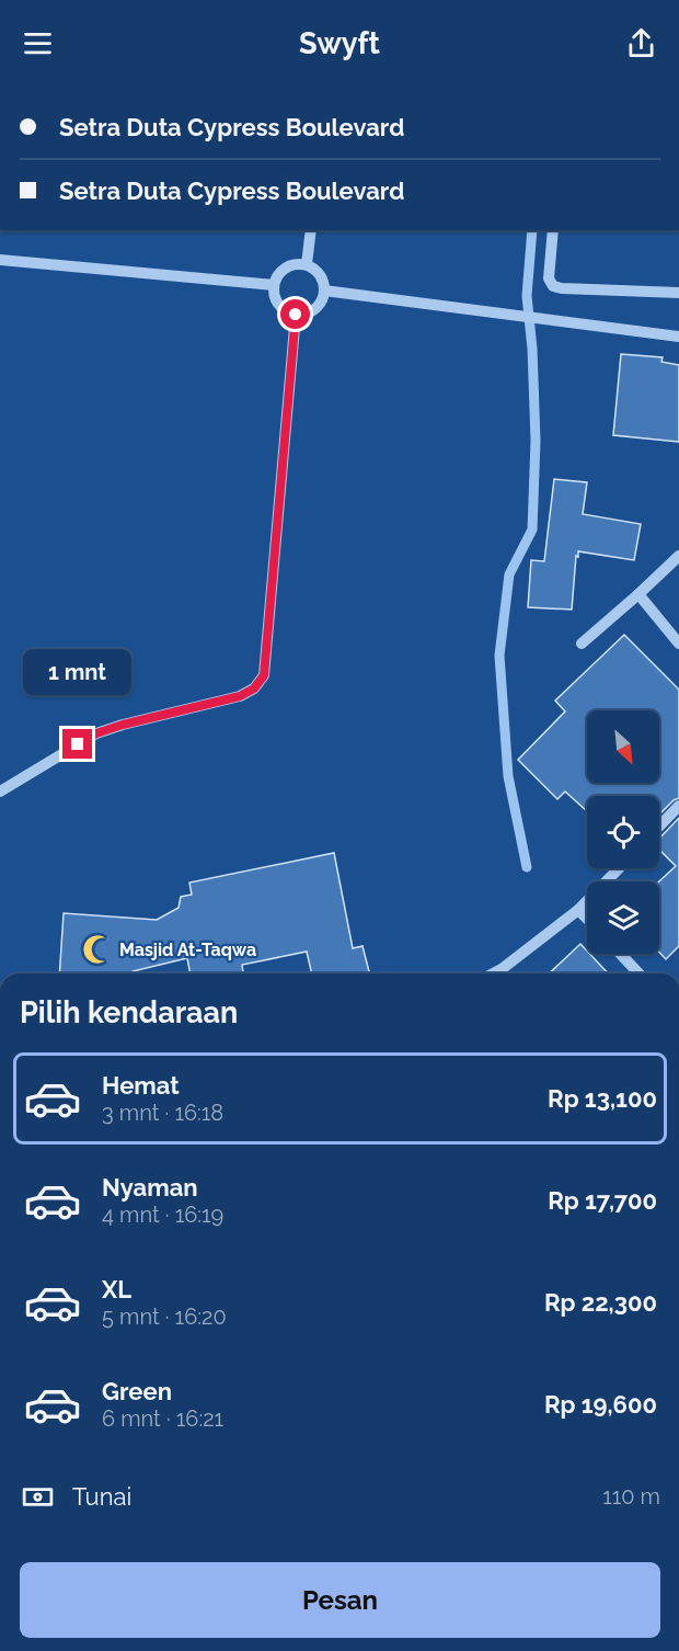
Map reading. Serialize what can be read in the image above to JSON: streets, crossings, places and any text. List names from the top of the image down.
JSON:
{
  "places": {
    "mosque": ["Masjid At-Taqwa"]
  },
  "north": "bottom right",
  "page": {
    "header": "Swyft",
    "banner": ["Setra Duta Cypress Boulevard", "Setra Duta Cypress Boulevard"],
    "bubble": "1 mnt",
    "heading": "Pilih kendaraan",
    "list": [
      {
        "name": "Hemat",
        "note": "3 mnt · 16:18",
        "value": "Rp 13,100"
      },
      {
        "name": "Nyaman",
        "note": "4 mnt · 16:19",
        "value": "Rp 17,700"
      },
      {
        "name": "XL",
        "note": "5 mnt · 16:20",
        "value": "Rp 22,300"
      },
      {
        "name": "Green",
        "note": "6 mnt · 16:21",
        "value": "Rp 19,600"
      }
    ],
    "pay": ["Tunai", "110 m"],
    "buttons": "Pesan"
  }
}
